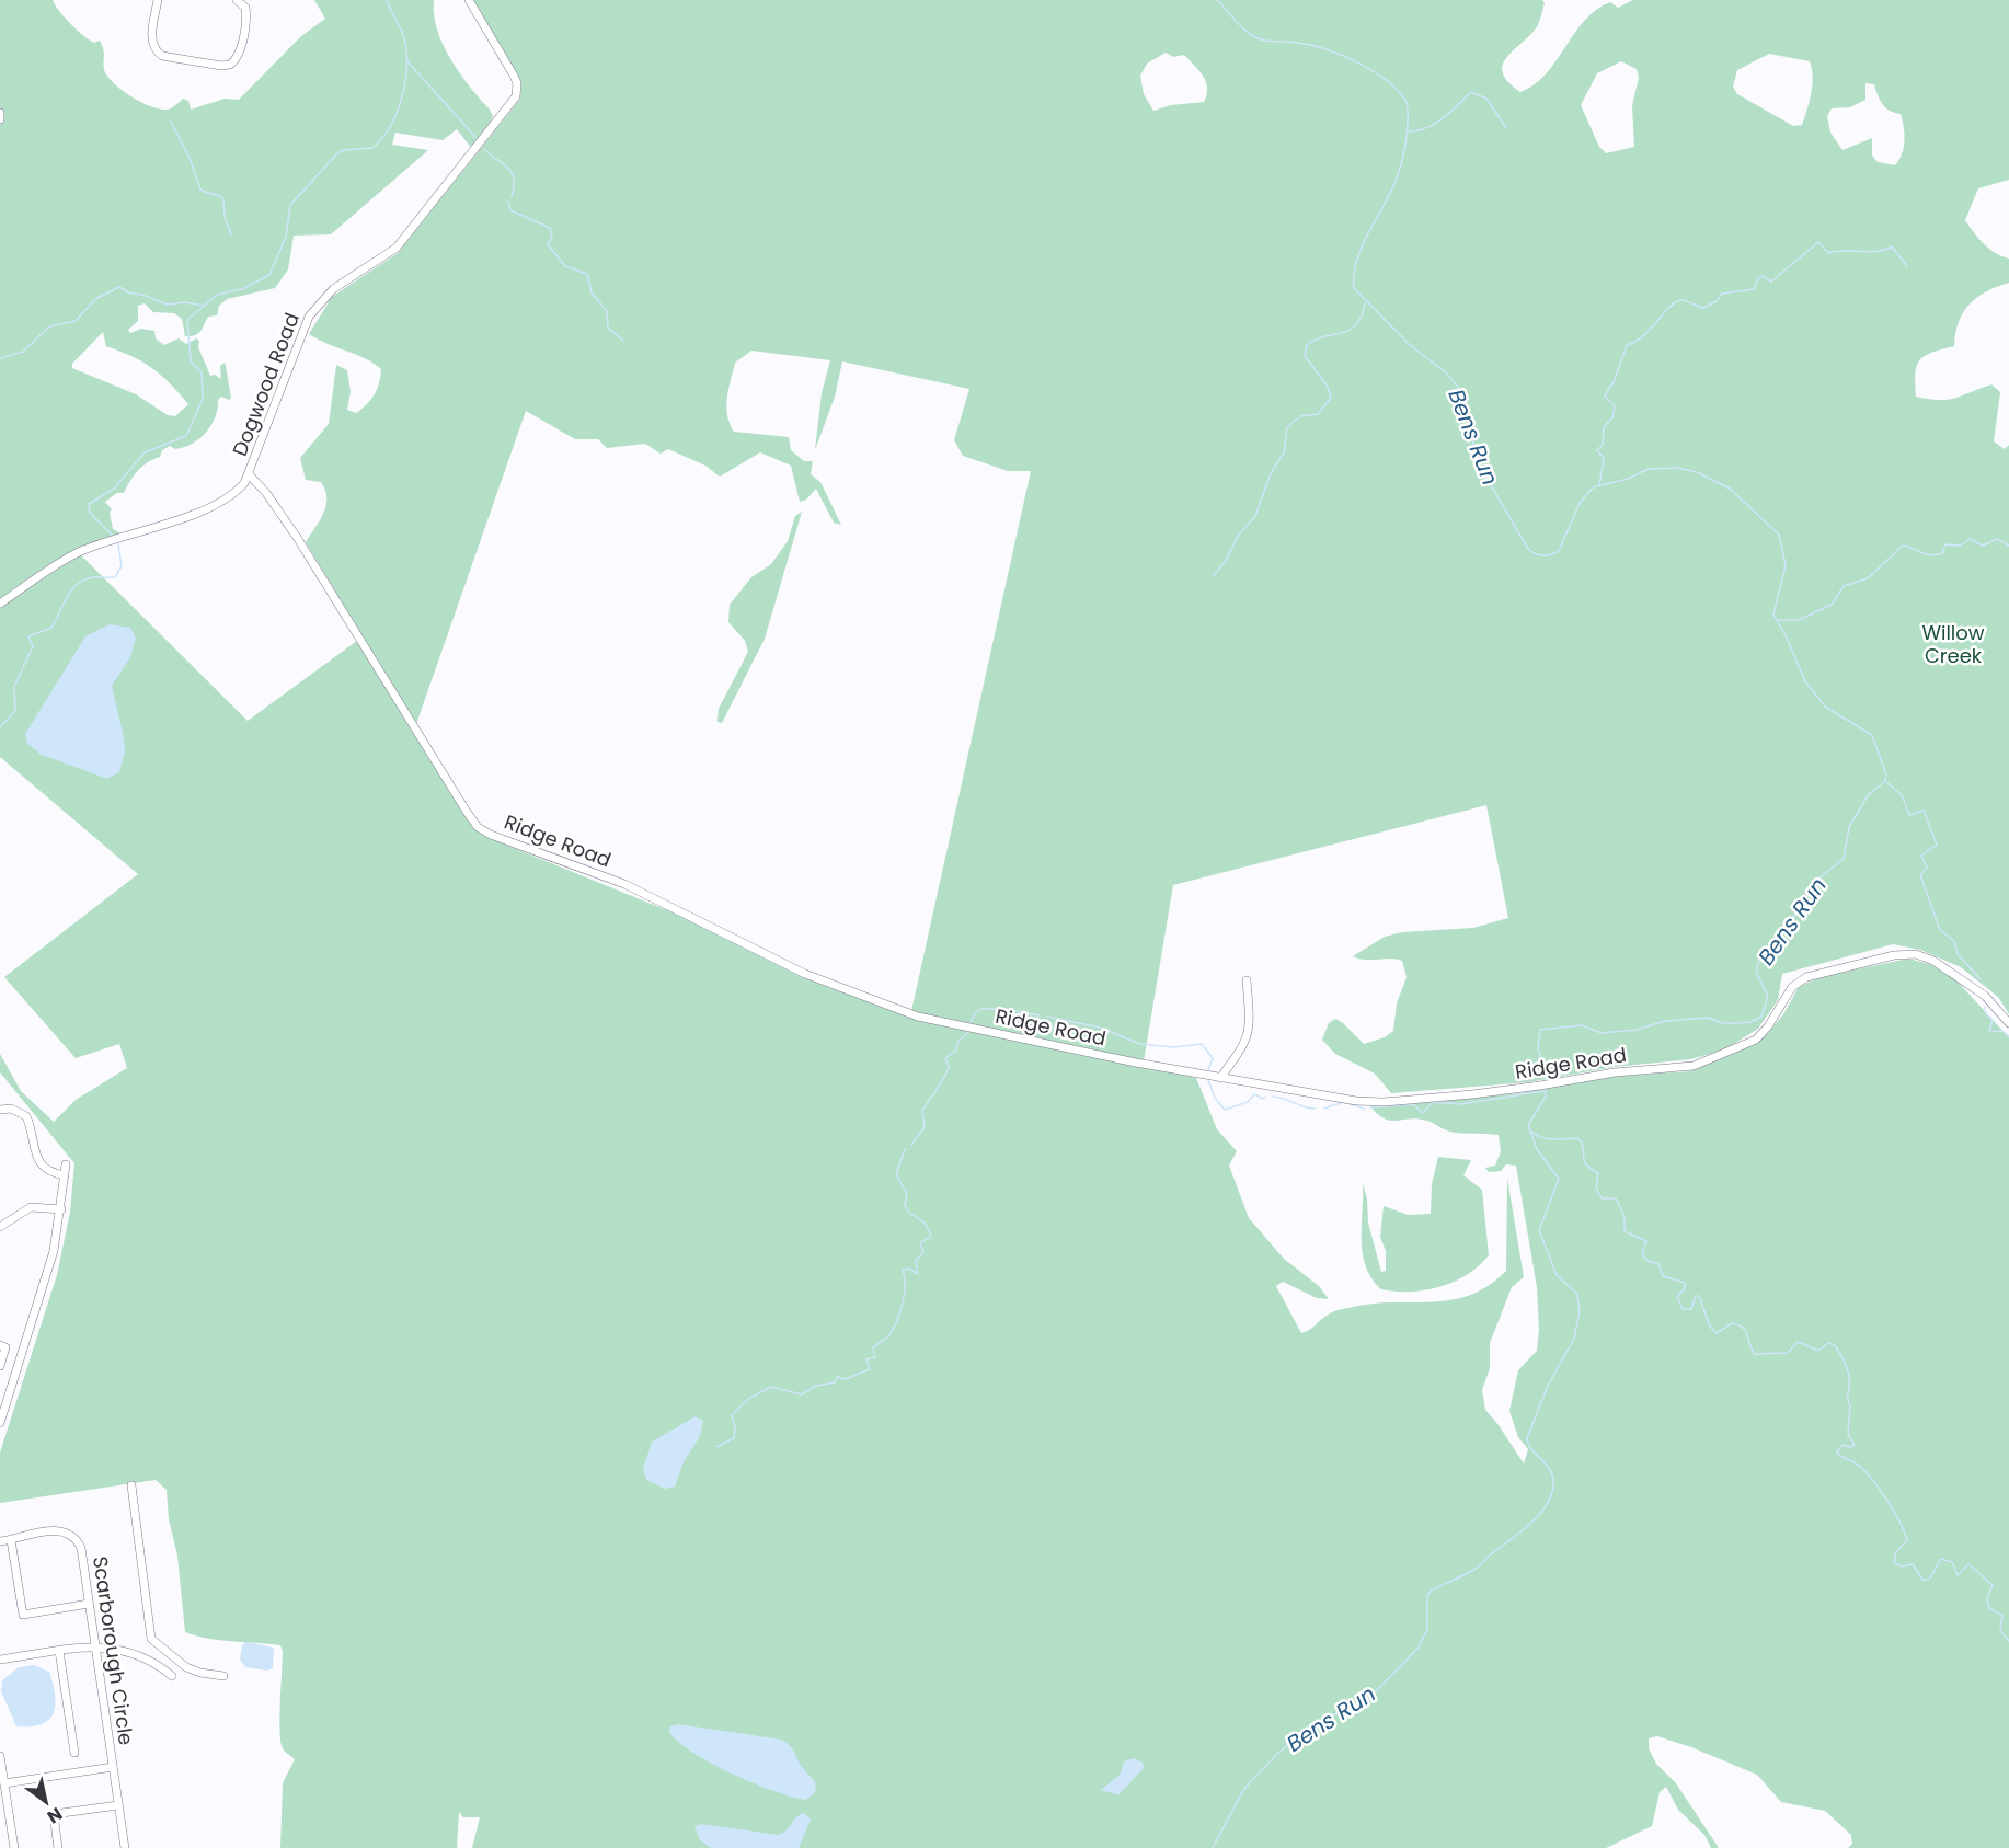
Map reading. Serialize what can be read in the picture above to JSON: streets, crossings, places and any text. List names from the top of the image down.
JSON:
{
  "streets": {
    "street": ["Dogwood Road", "Ridge Road", "Scarborough Circle"]
  },
  "crossings": [
    ["Dogwood Road", "Ridge Road"]
  ],
  "water": ["Bens Run"],
  "parks": ["Willow Creek"],
  "north": "bottom right"
}
